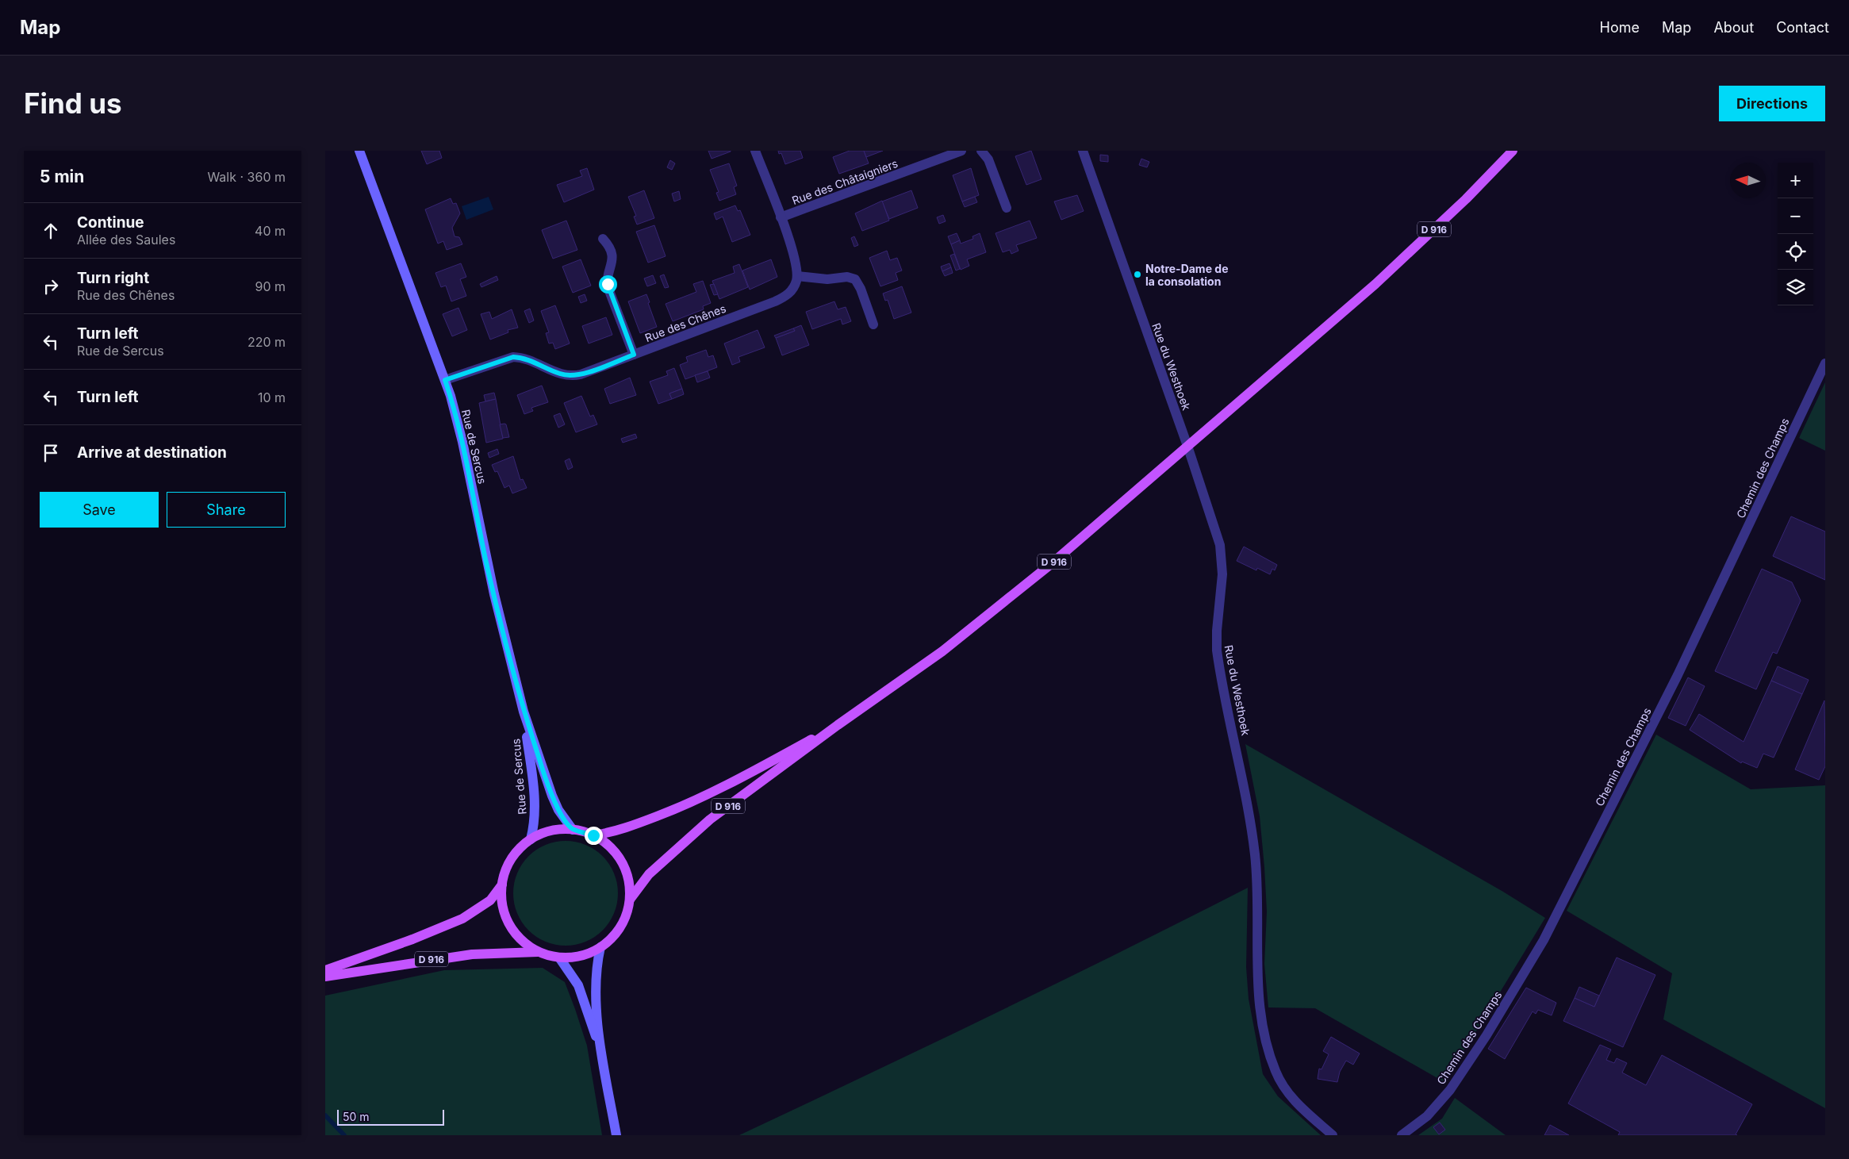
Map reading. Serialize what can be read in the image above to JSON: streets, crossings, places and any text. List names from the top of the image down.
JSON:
{
  "streets": {
    "main road": ["D 916"],
    "street": [
      "Rue des Châtaigniers",
      "Rue des Chênes",
      "Rue du Westhoek",
      "Rue de Sercus",
      "Chemin des Champs"
    ]
  },
  "crossings": [
    ["D 916", "Rue du Westhoek"],
    ["D 916", "Rue de Sercus"],
    ["Rue des Chênes", "Rue de Sercus"]
  ],
  "places": ["Notre-Dame de la consolation"],
  "scale_bar": "50 m",
  "north": "left",
  "page": {
    "header": "Map",
    "nav": [
      "Home",
      "Map",
      "About",
      "Contact"
    ],
    "buttons": [
      "Directions",
      ["Save", "Share"]
    ],
    "title": "Find us",
    "heading": ["5 min", "Walk · 360 m"],
    "map_buttons": ["+", "−"],
    "list": [
      ["Continue", "Allée des Saules", "40 m"],
      ["Turn right", "Rue des Chênes", "90 m"],
      ["Turn left", "Rue de Sercus", "220 m"],
      ["Turn left", "10 m"],
      "Arrive at destination"
    ],
    "scale": "50 m"
  }
}
